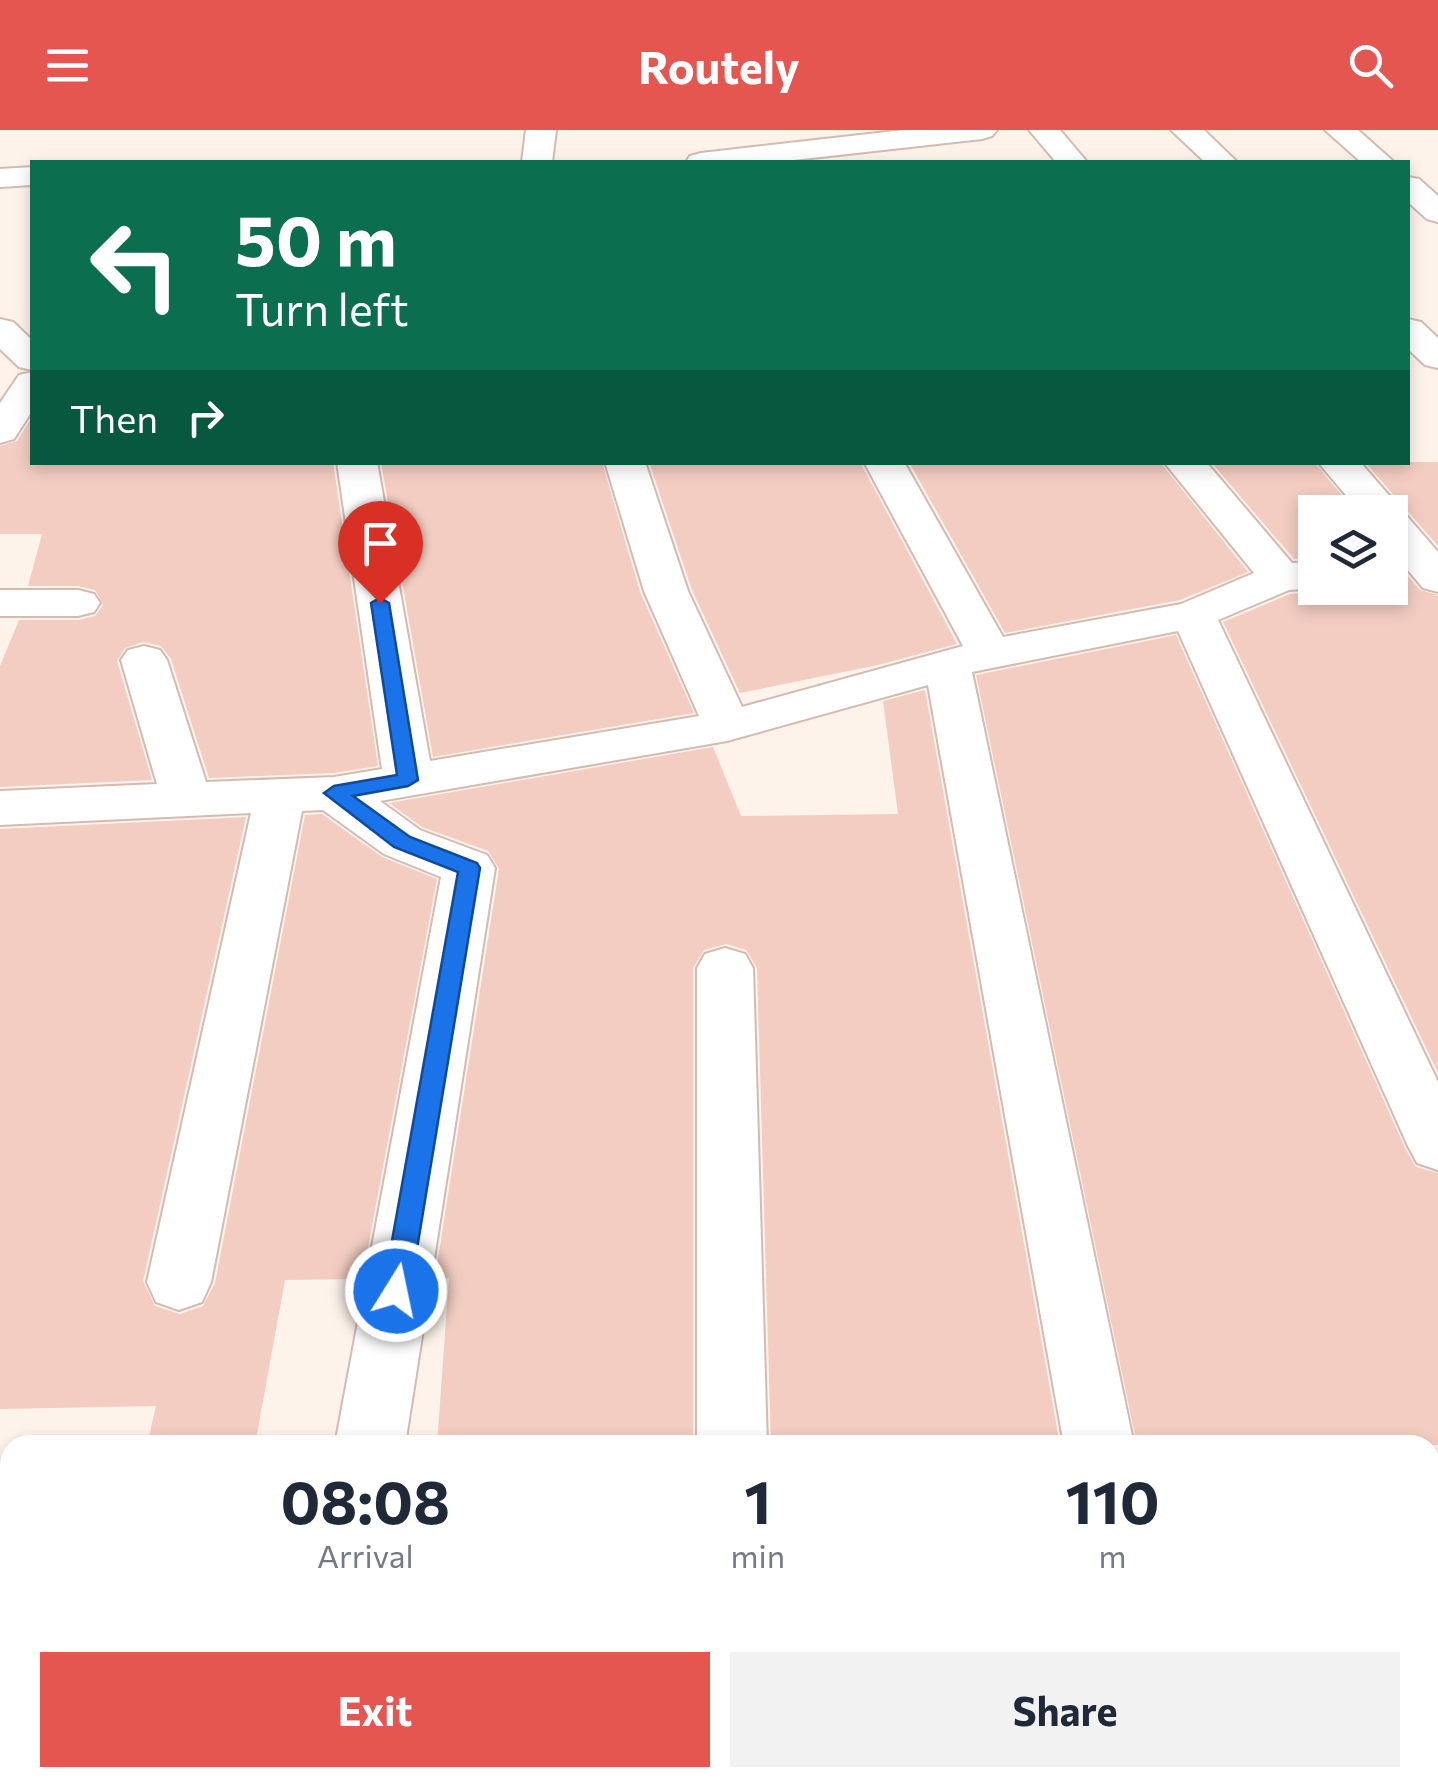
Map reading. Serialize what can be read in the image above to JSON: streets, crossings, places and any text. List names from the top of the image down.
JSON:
{
  "page": {
    "header": "Routely",
    "turn": ["50 m", "Turn left"],
    "then": "Then",
    "eta": [
      "08:08",
      "Arrival",
      "1",
      "min",
      "110",
      "m"
    ],
    "buttons": ["Exit", "Share"]
  }
}
